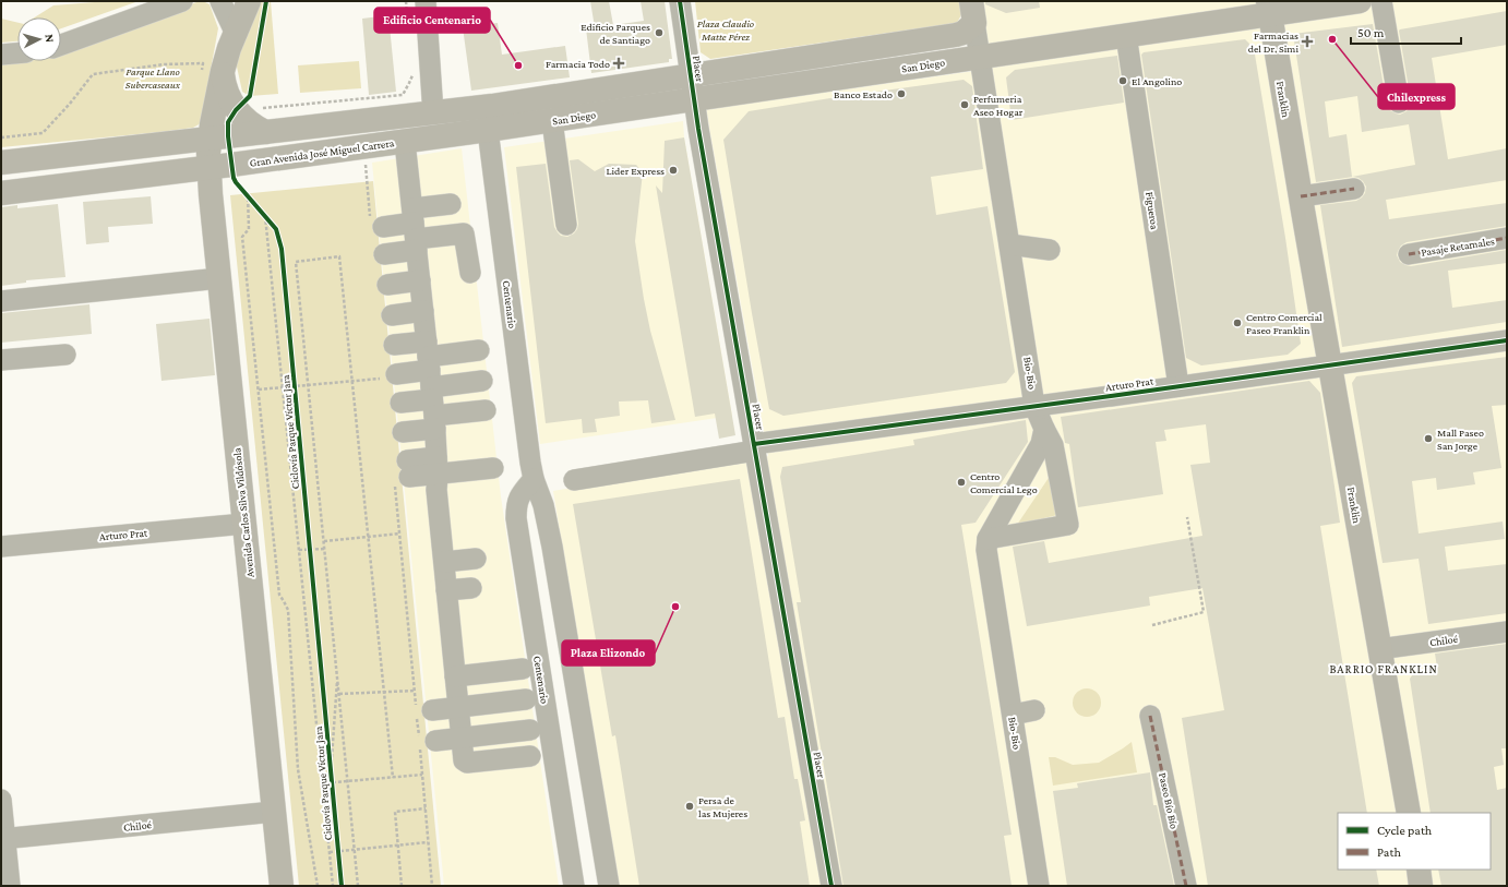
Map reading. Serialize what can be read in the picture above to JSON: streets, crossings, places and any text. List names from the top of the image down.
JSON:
{
  "streets": {
    "main road": [
      "San Diego",
      "Franklin",
      "Gran Avenida José Miguel Carrera",
      "Avenida Carlos Silva Vildósola"
    ],
    "street": [
      "Placer",
      "Figueroa",
      "Pasaje Retamales",
      "Centenario",
      "Bio-Bio",
      "Arturo Prat",
      "Chiloé",
      "Paseo Bío Bío"
    ],
    "cycle path": ["Ciclovía Parque Víctor Jara"]
  },
  "crossings": [
    ["San Diego", "Placer"],
    ["San Diego", "Franklin"],
    ["San Diego", "Gran Avenida José Miguel Carrera"],
    ["San Diego", "Figueroa"],
    ["San Diego", "Centenario"],
    ["San Diego", "Bio-Bio"],
    ["Placer", "Arturo Prat"],
    ["Franklin", "Arturo Prat"],
    ["Franklin", "Chiloé"],
    ["Gran Avenida José Miguel Carrera", "Centenario"],
    ["Gran Avenida José Miguel Carrera", "Avenida Carlos Silva Vildósola"],
    ["Figueroa", "Arturo Prat"],
    ["Bio-Bio", "Arturo Prat"],
    ["Arturo Prat", "Avenida Carlos Silva Vildósola"],
    ["Avenida Carlos Silva Vildósola", "Chiloé"]
  ],
  "districts": ["BARRIO FRANKLIN"],
  "parks": ["Plaza Claudio Matte Pérez", "Parque Llano Subercaseaux"],
  "places": {
    "other": [
      "Edificio Parques de Santiago",
      "Chilexpress",
      "Edificio Centenario",
      "El Angolino",
      "Banco Estado",
      "Perfumeria Aseo Hogar",
      "Lider Express",
      "Centro Comercial Paseo Franklin",
      "Mall Paseo San Jorge",
      "Centro Comercial Lego",
      "Plaza Elizondo",
      "Persa de las Mujeres"
    ],
    "health": ["Farmacias del Dr. Simi", "Farmacia Todo"]
  },
  "legend": ["Cycle path", "Path"],
  "scale_bar": "50 m",
  "north": "right"
}
